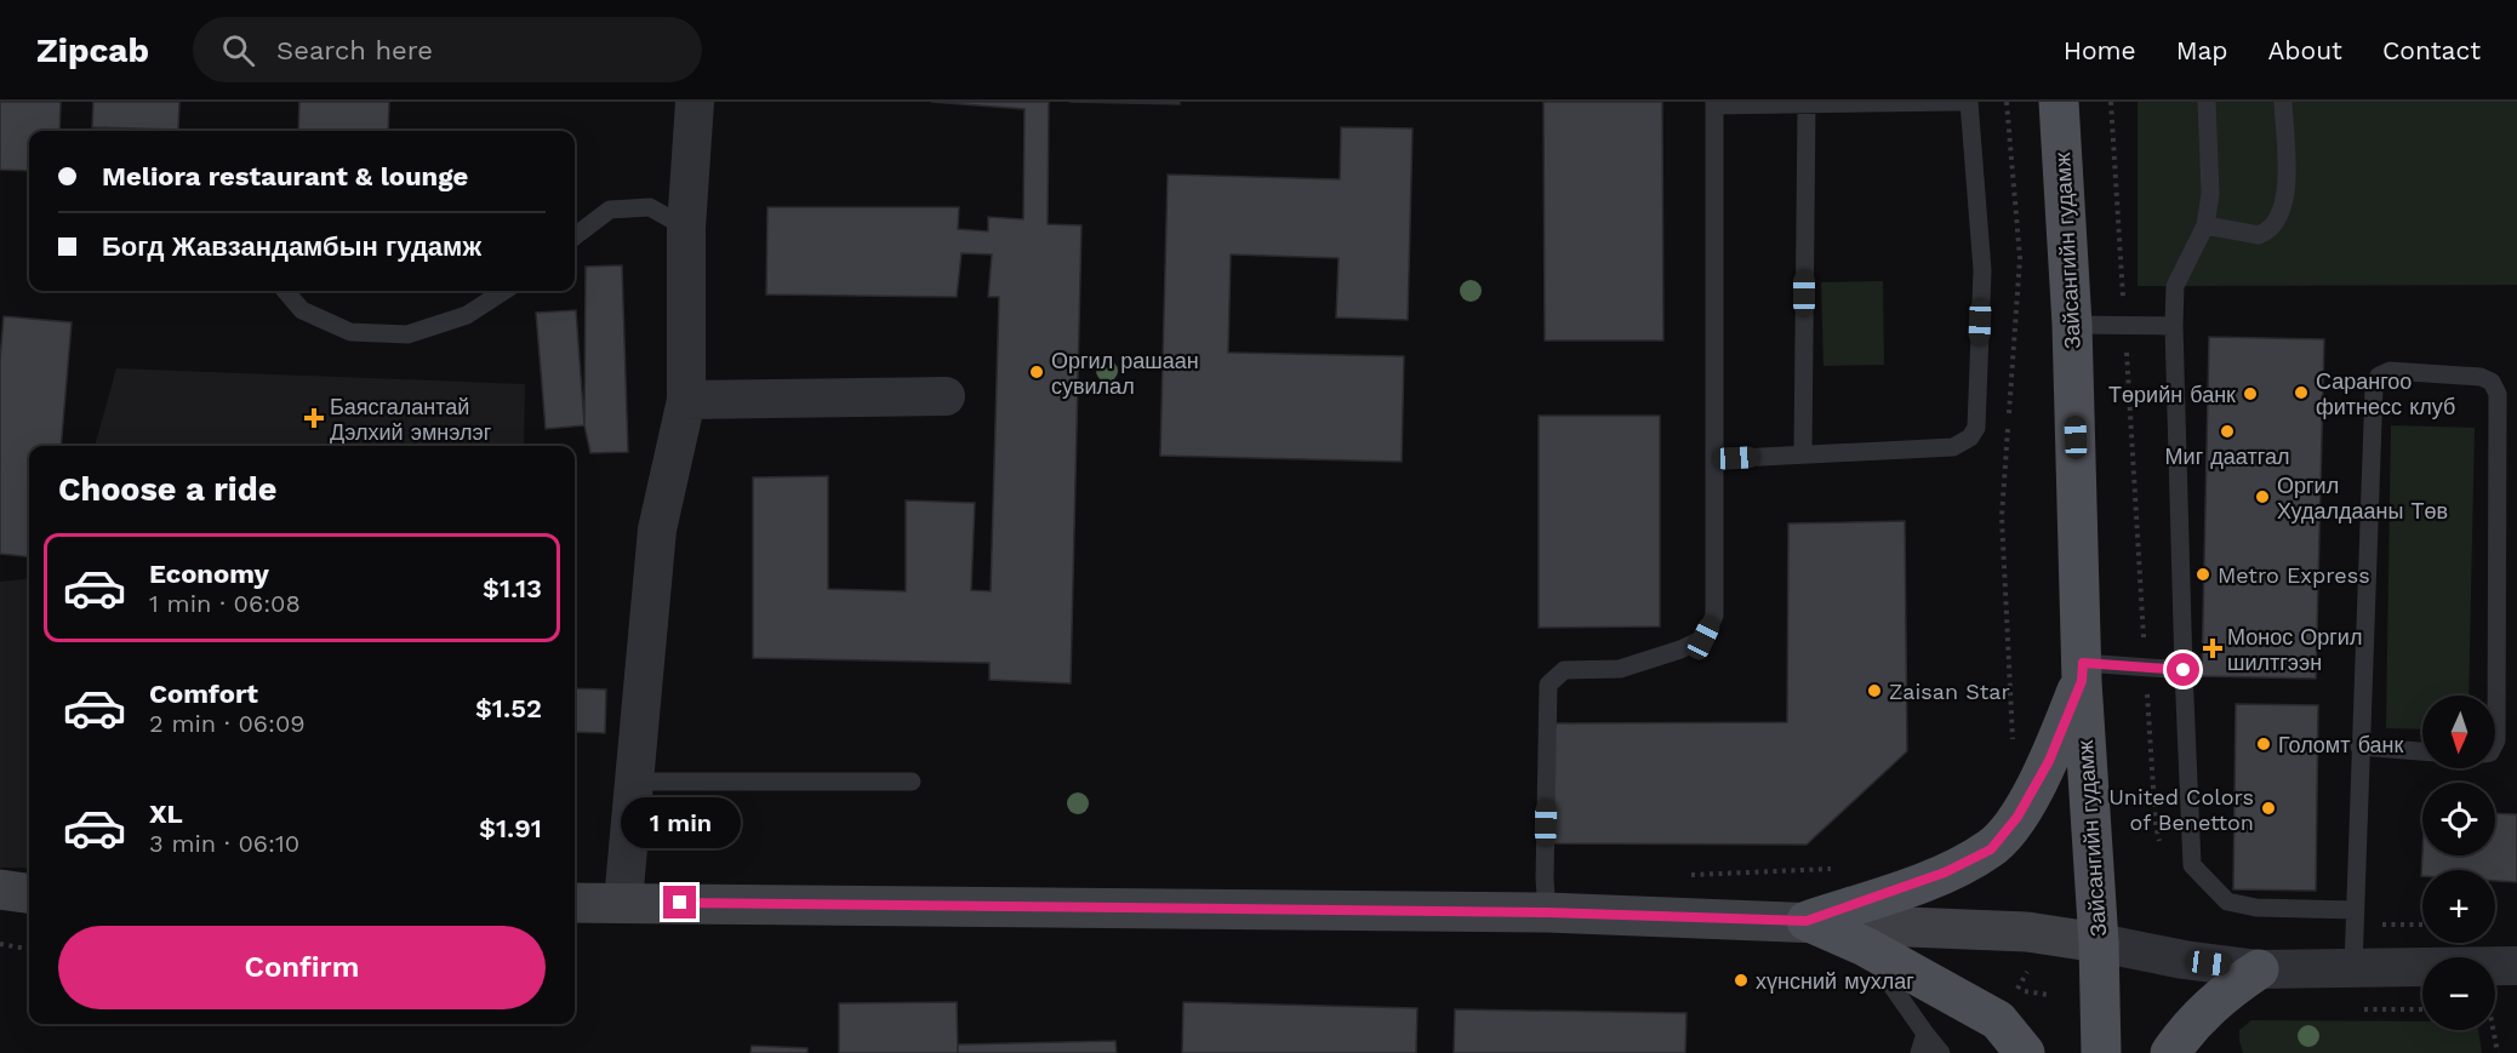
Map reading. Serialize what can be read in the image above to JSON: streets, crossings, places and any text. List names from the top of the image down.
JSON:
{
  "streets": {
    "main road": ["Зайсангийн гудамж"]
  },
  "places": {
    "other": [
      "Оргил рашаан сувилал",
      "Сарангоо фитнесс клуб",
      "Төрийн банк",
      "Миг даатгал",
      "Оргил Худалдааны Төв",
      "Metro Express",
      "Zaisan Star",
      "Голомт банк",
      "United Colors of Benetton",
      "хүнсний мухлаг"
    ],
    "health": ["Баясгалантай Дэлхий эмнэлэг", "Монос Оргил шилтгээн"]
  },
  "north": "bottom",
  "page": {
    "header": "Zipcab",
    "search": "Search here",
    "nav": [
      "Home",
      "Map",
      "About",
      "Contact"
    ],
    "banner": ["Meliora restaurant & lounge", "Богд Жавзандамбын гудамж"],
    "heading": "Choose a ride",
    "list": [
      {
        "name": "Economy",
        "note": "1 min · 06:08",
        "value": "$1.13"
      },
      {
        "name": "Comfort",
        "note": "2 min · 06:09",
        "value": "$1.52"
      },
      {
        "name": "XL",
        "note": "3 min · 06:10",
        "value": "$1.91"
      }
    ],
    "map_buttons": ["+", "−"],
    "bubble": "1 min",
    "buttons": "Confirm"
  }
}
